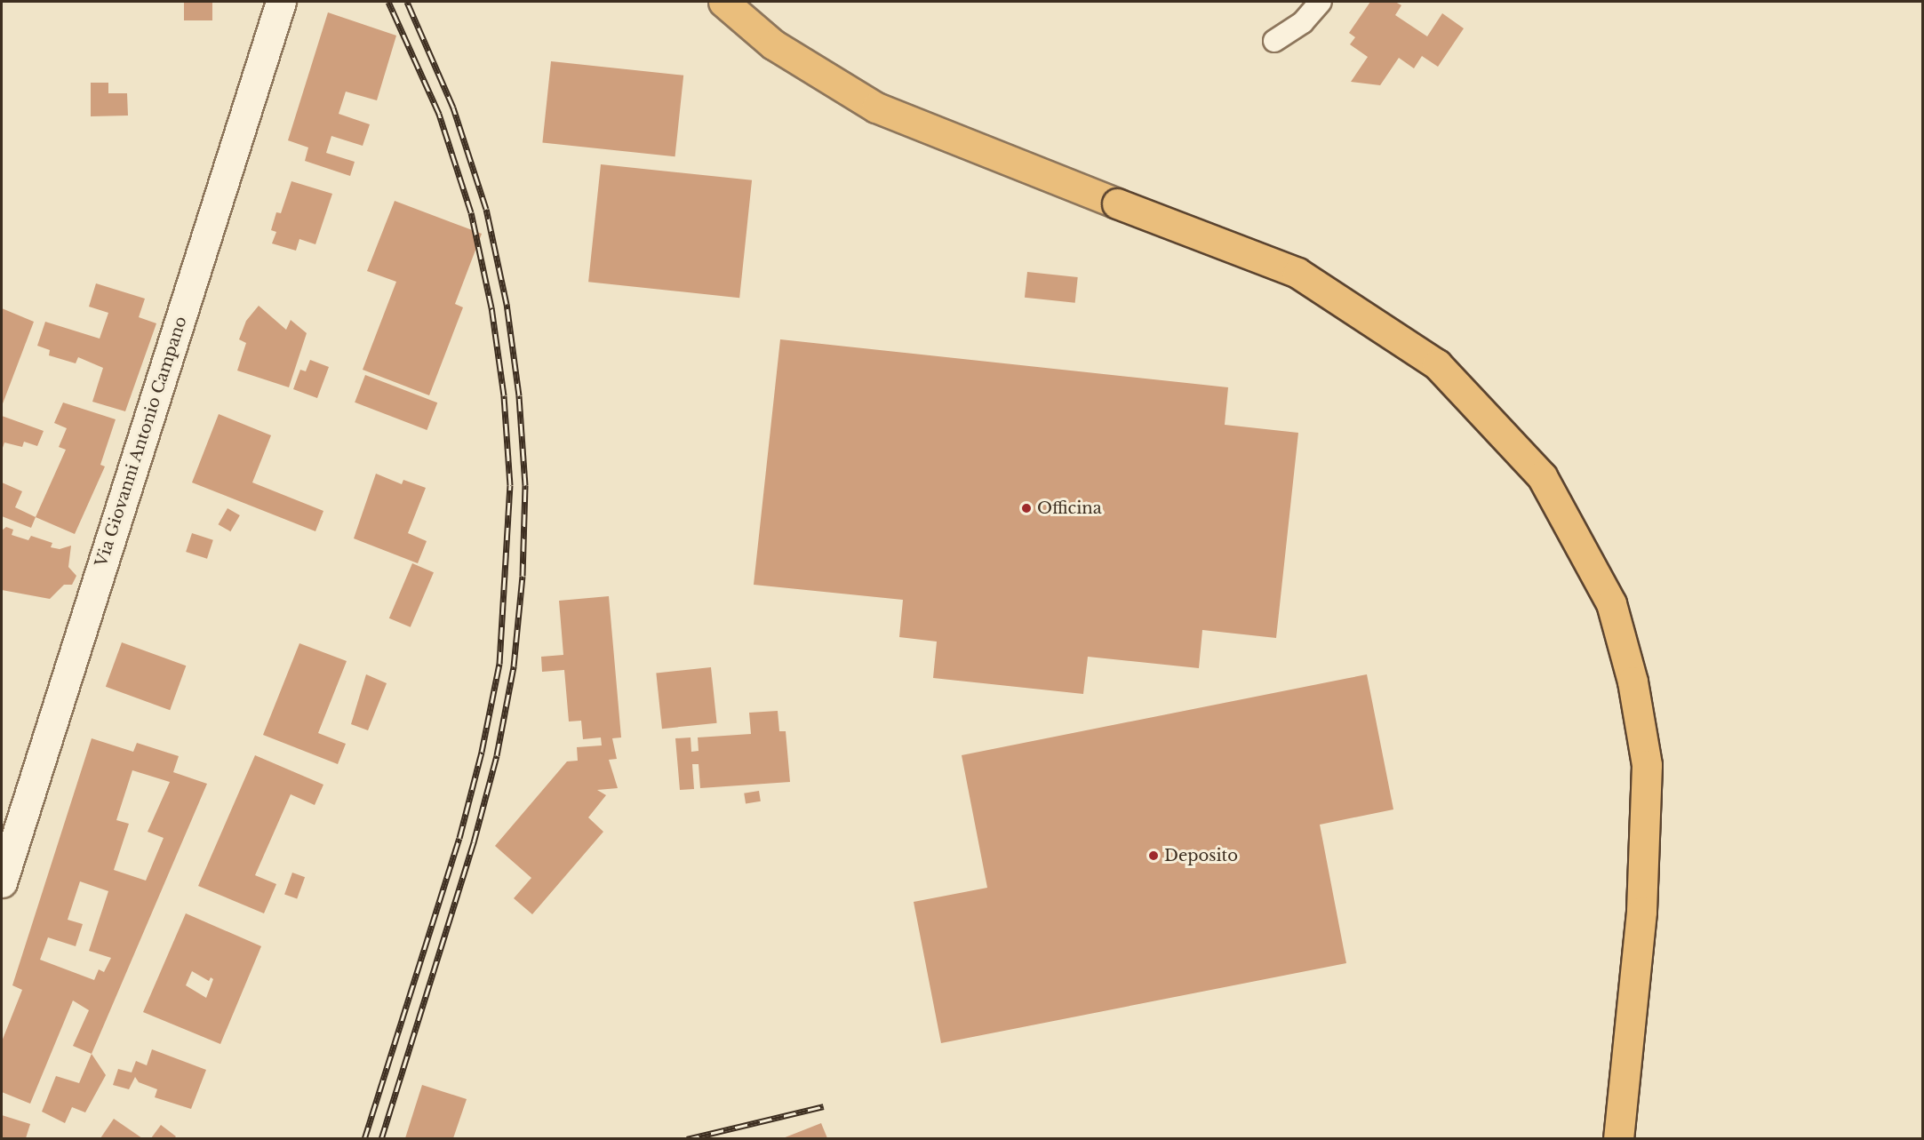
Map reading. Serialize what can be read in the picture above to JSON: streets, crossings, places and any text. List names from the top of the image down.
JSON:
{
  "streets": {
    "main road": ["Via Giovanni Antonio Campano"]
  },
  "places": ["Officina", "Deposito"]
}
